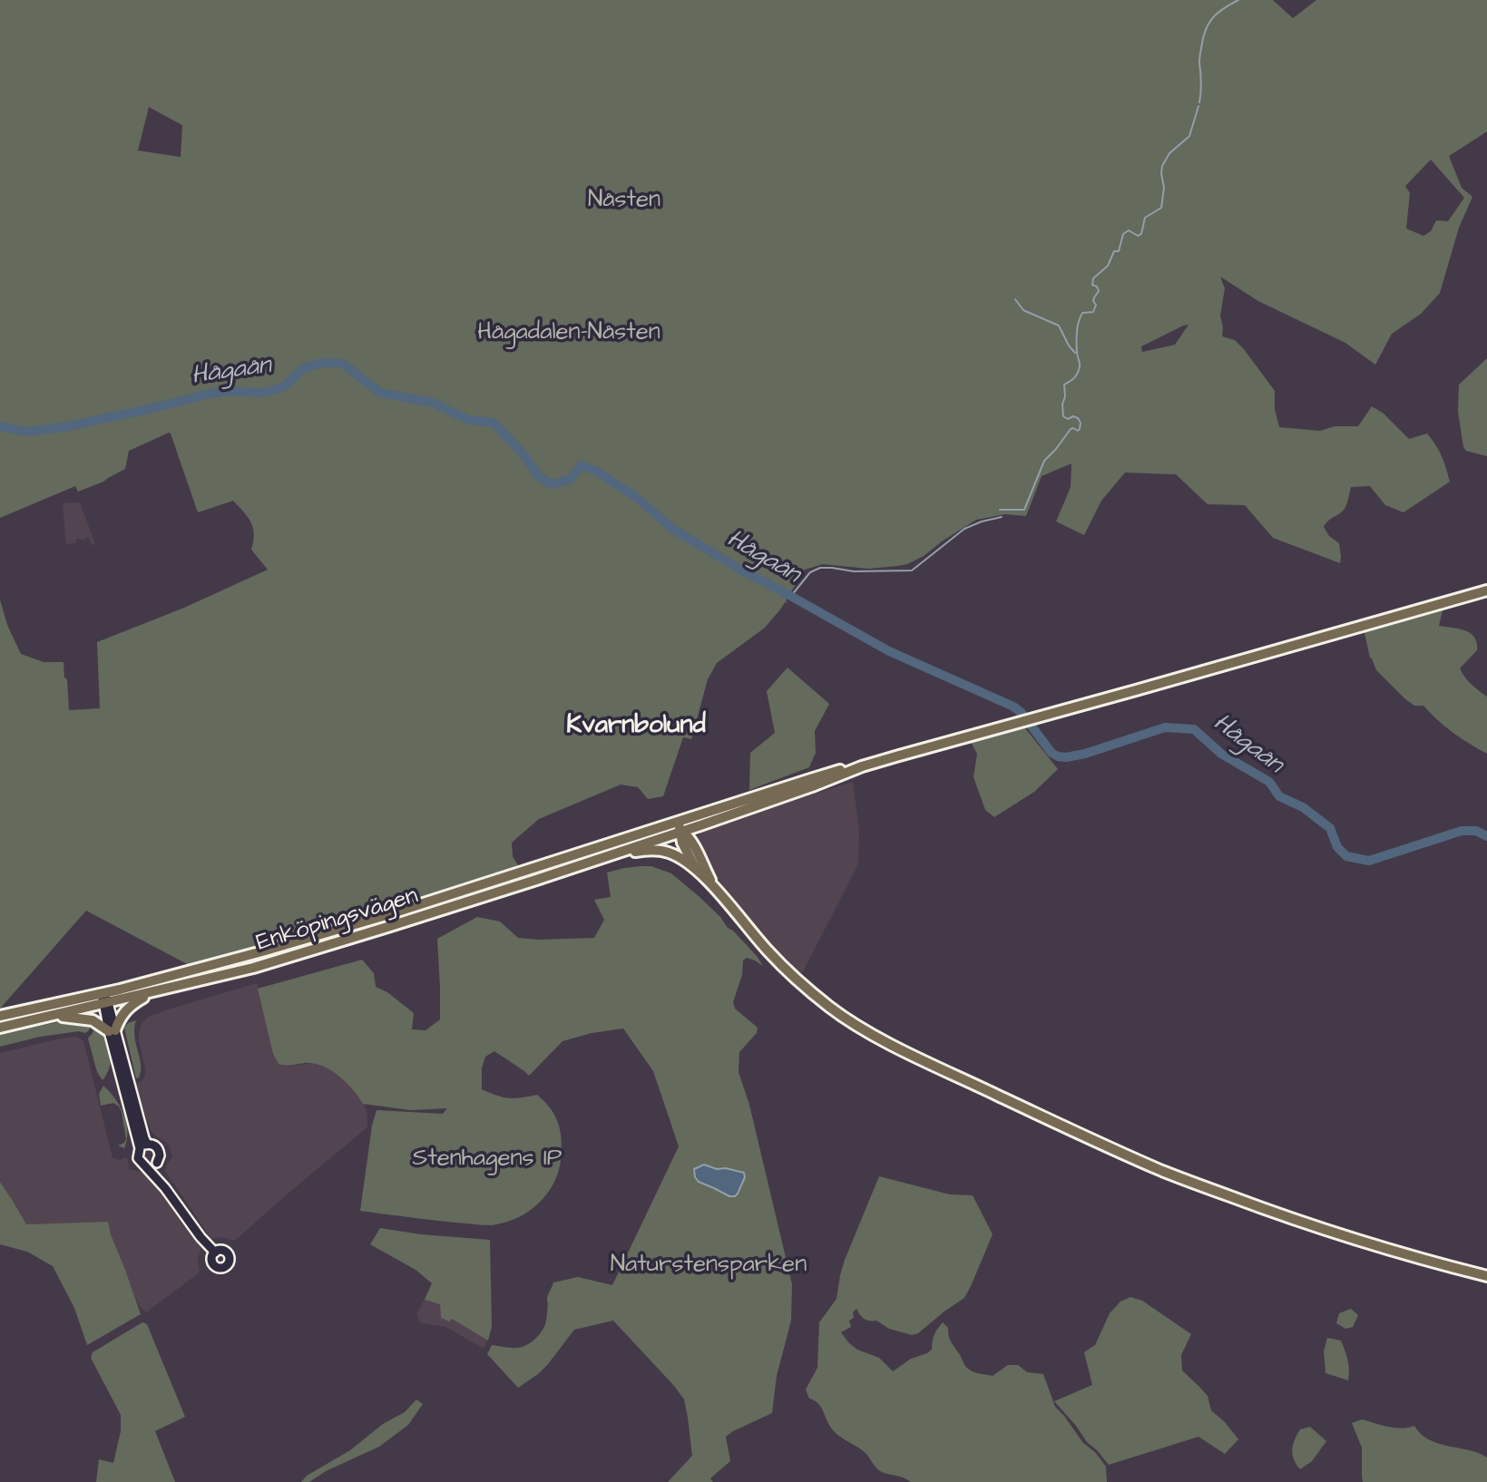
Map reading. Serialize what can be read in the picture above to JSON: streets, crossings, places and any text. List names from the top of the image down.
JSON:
{
  "streets": {
    "main road": ["Enköpingsvägen"]
  },
  "districts": ["Kvarnbolund"],
  "water": ["Hågaån"],
  "parks": [
    "Nåsten",
    "Hågadalen-Nåsten",
    "Stenhagens IP",
    "Naturstensparken"
  ]
}
